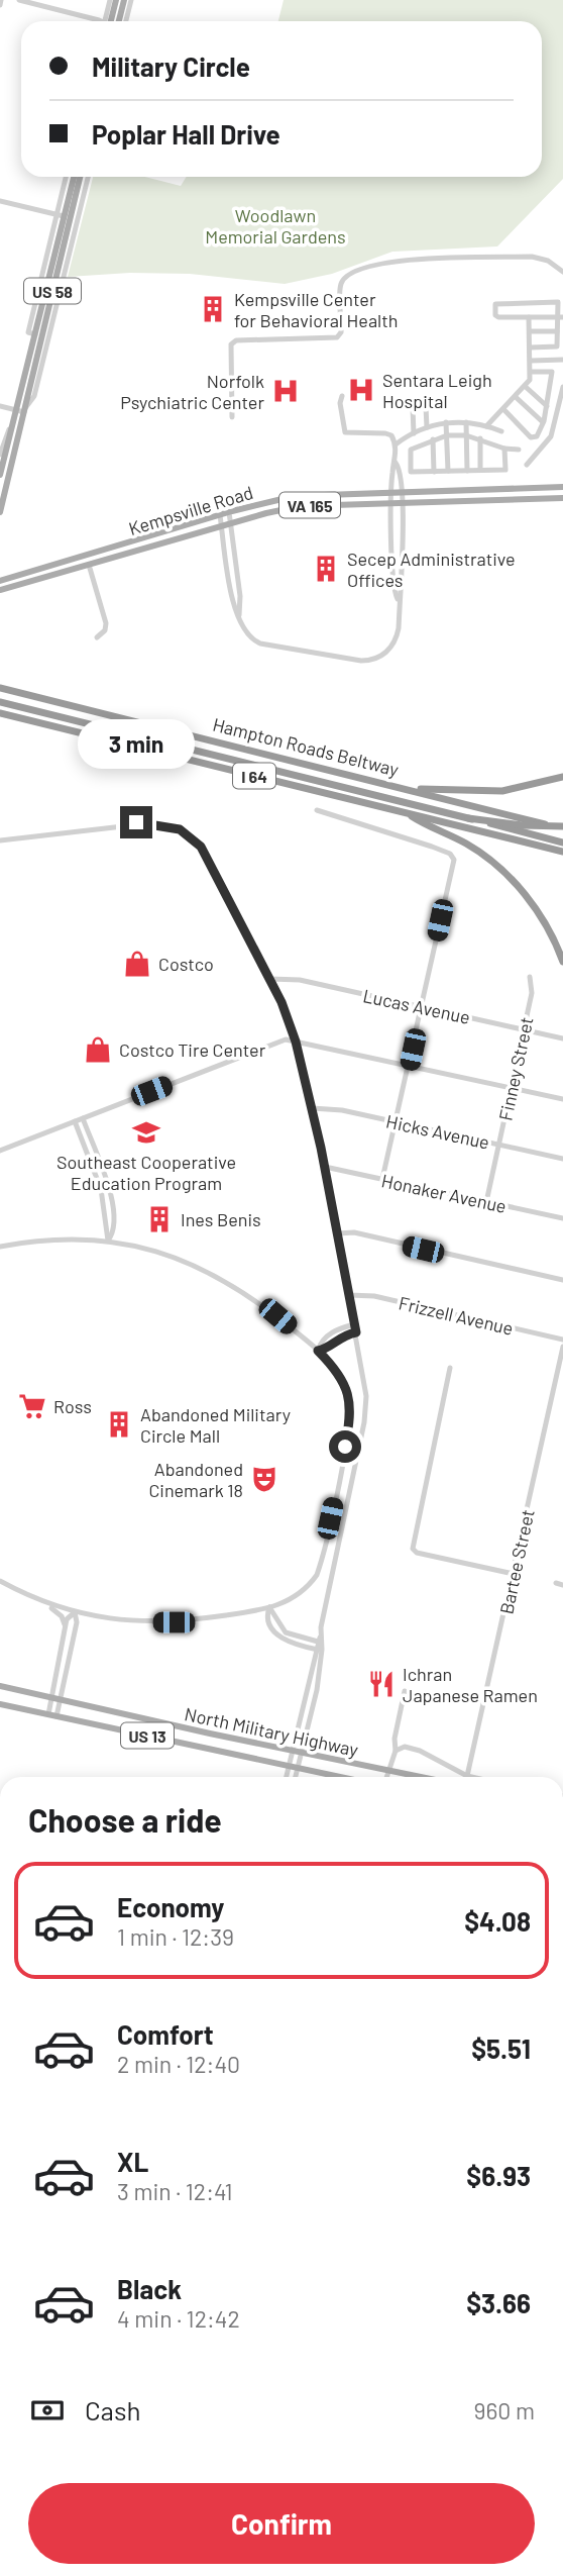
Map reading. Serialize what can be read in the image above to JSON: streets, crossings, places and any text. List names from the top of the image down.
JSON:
{
  "streets": {
    "highway": ["Hampton Roads Beltway", "I 64"],
    "main road": [
      "US 58",
      "VA 165",
      "Kempsville Road",
      "North Military Highway",
      "US 13"
    ],
    "street": [
      "Lucas Avenue",
      "Finney Street",
      "Hicks Avenue",
      "Honaker Avenue",
      "Frizzell Avenue",
      "Bartee Street"
    ]
  },
  "crossings": [
    ["Lucas Avenue", "Finney Street"],
    ["Finney Street", "Hicks Avenue"],
    ["Finney Street", "Honaker Avenue"]
  ],
  "parks": ["Woodlawn Memorial Gardens"],
  "places": {
    "building": [
      "Kempsville Center for Behavioral Health",
      "Secep Administrative Offices",
      "Ines Benis",
      "Abandoned Military Circle Mall"
    ],
    "hospital": ["Sentara Leigh Hospital", "Norfolk Psychiatric Center"],
    "shop": ["Costco", "Costco Tire Center"],
    "school or university": ["Southeast Cooperative Education Program"],
    "supermarket": ["Ross"],
    "theatre": ["Abandoned Cinemark 18"],
    "restaurant": ["Ichran Japanese Ramen"]
  },
  "page": {
    "banner": ["Military Circle", "Poplar Hall Drive"],
    "bubble": "3 min",
    "heading": "Choose a ride",
    "list": [
      {
        "name": "Economy",
        "note": "1 min · 12:39",
        "value": "$4.08"
      },
      {
        "name": "Comfort",
        "note": "2 min · 12:40",
        "value": "$5.51"
      },
      {
        "name": "XL",
        "note": "3 min · 12:41",
        "value": "$6.93"
      },
      {
        "name": "Black",
        "note": "4 min · 12:42",
        "value": "$3.66"
      }
    ],
    "pay": ["Cash", "960 m"],
    "buttons": "Confirm"
  }
}
